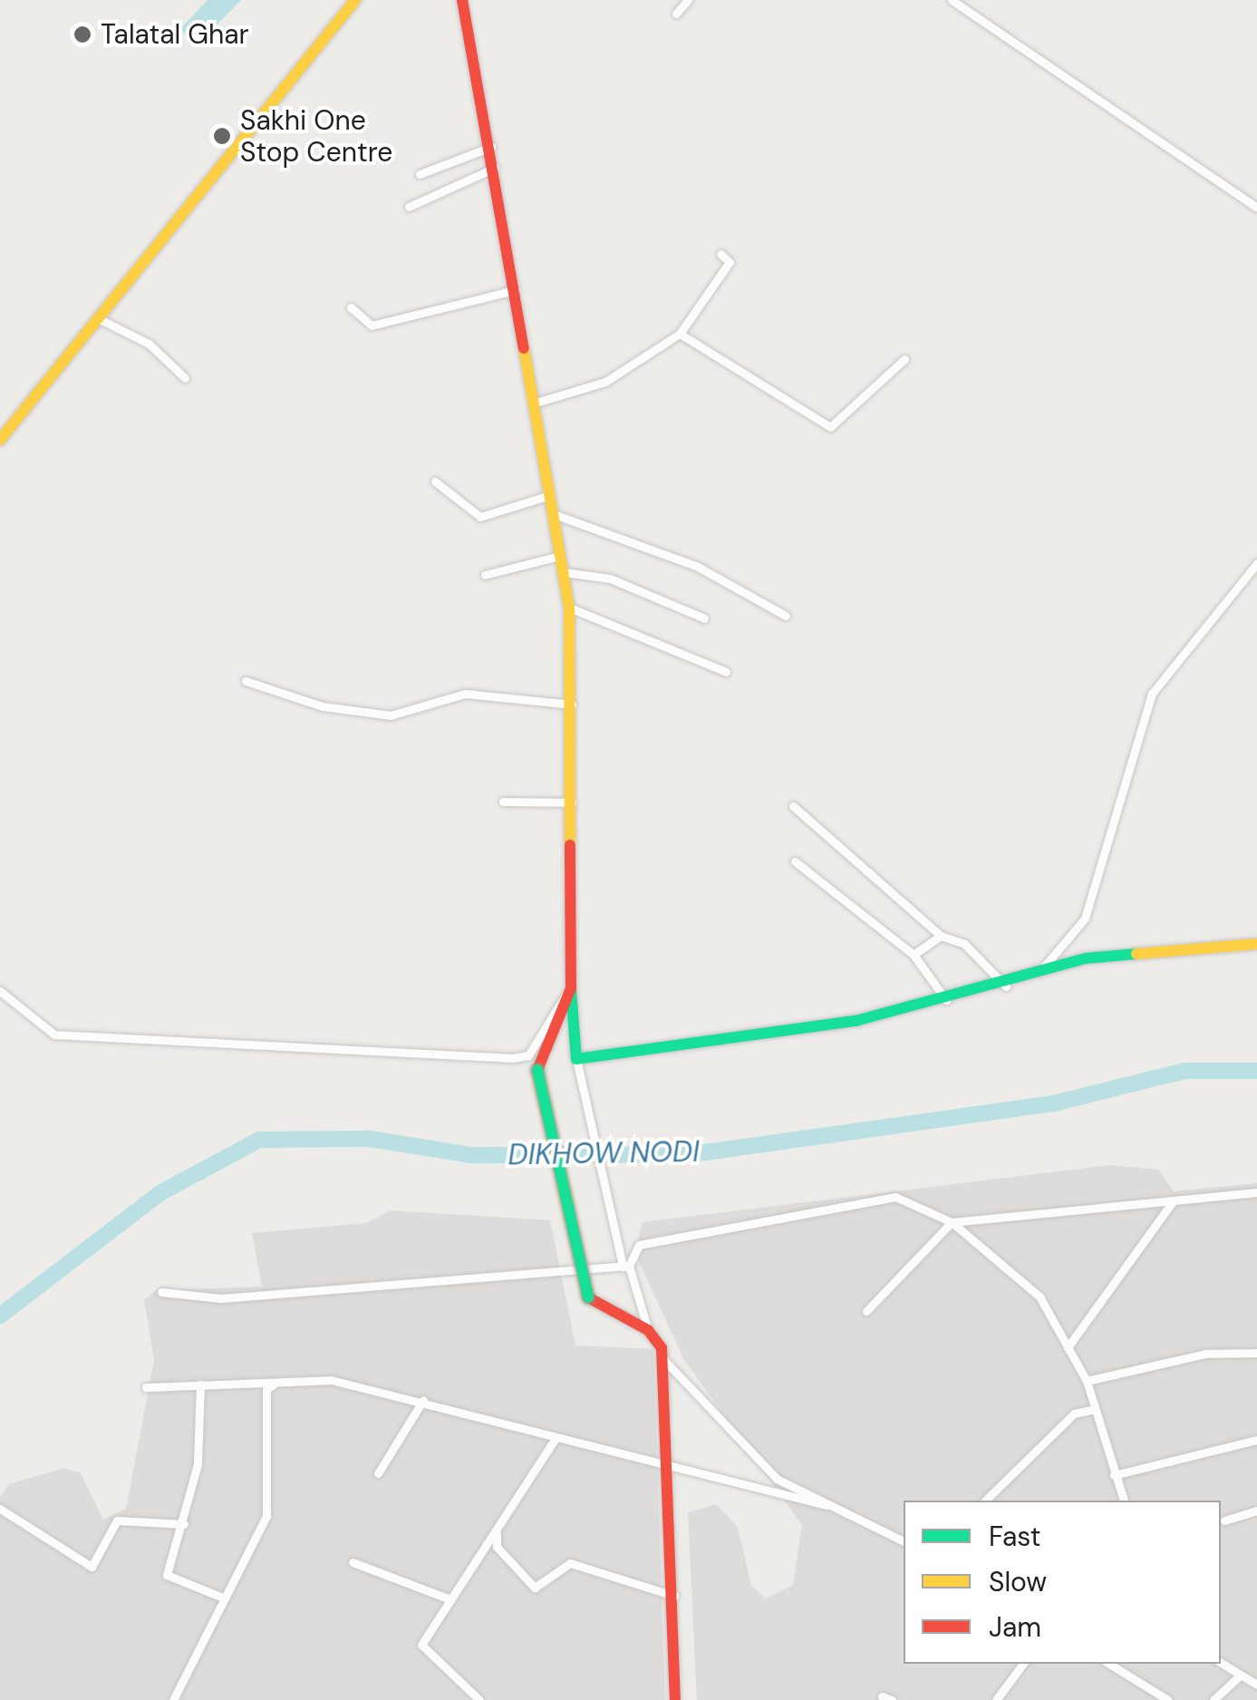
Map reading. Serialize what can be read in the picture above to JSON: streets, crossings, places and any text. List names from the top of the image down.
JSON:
{
  "water": ["DIKHOW NODI"],
  "places": ["Talatal Ghar", "Sakhi One Stop Centre"],
  "legend": ["Fast", "Slow", "Jam"]
}
